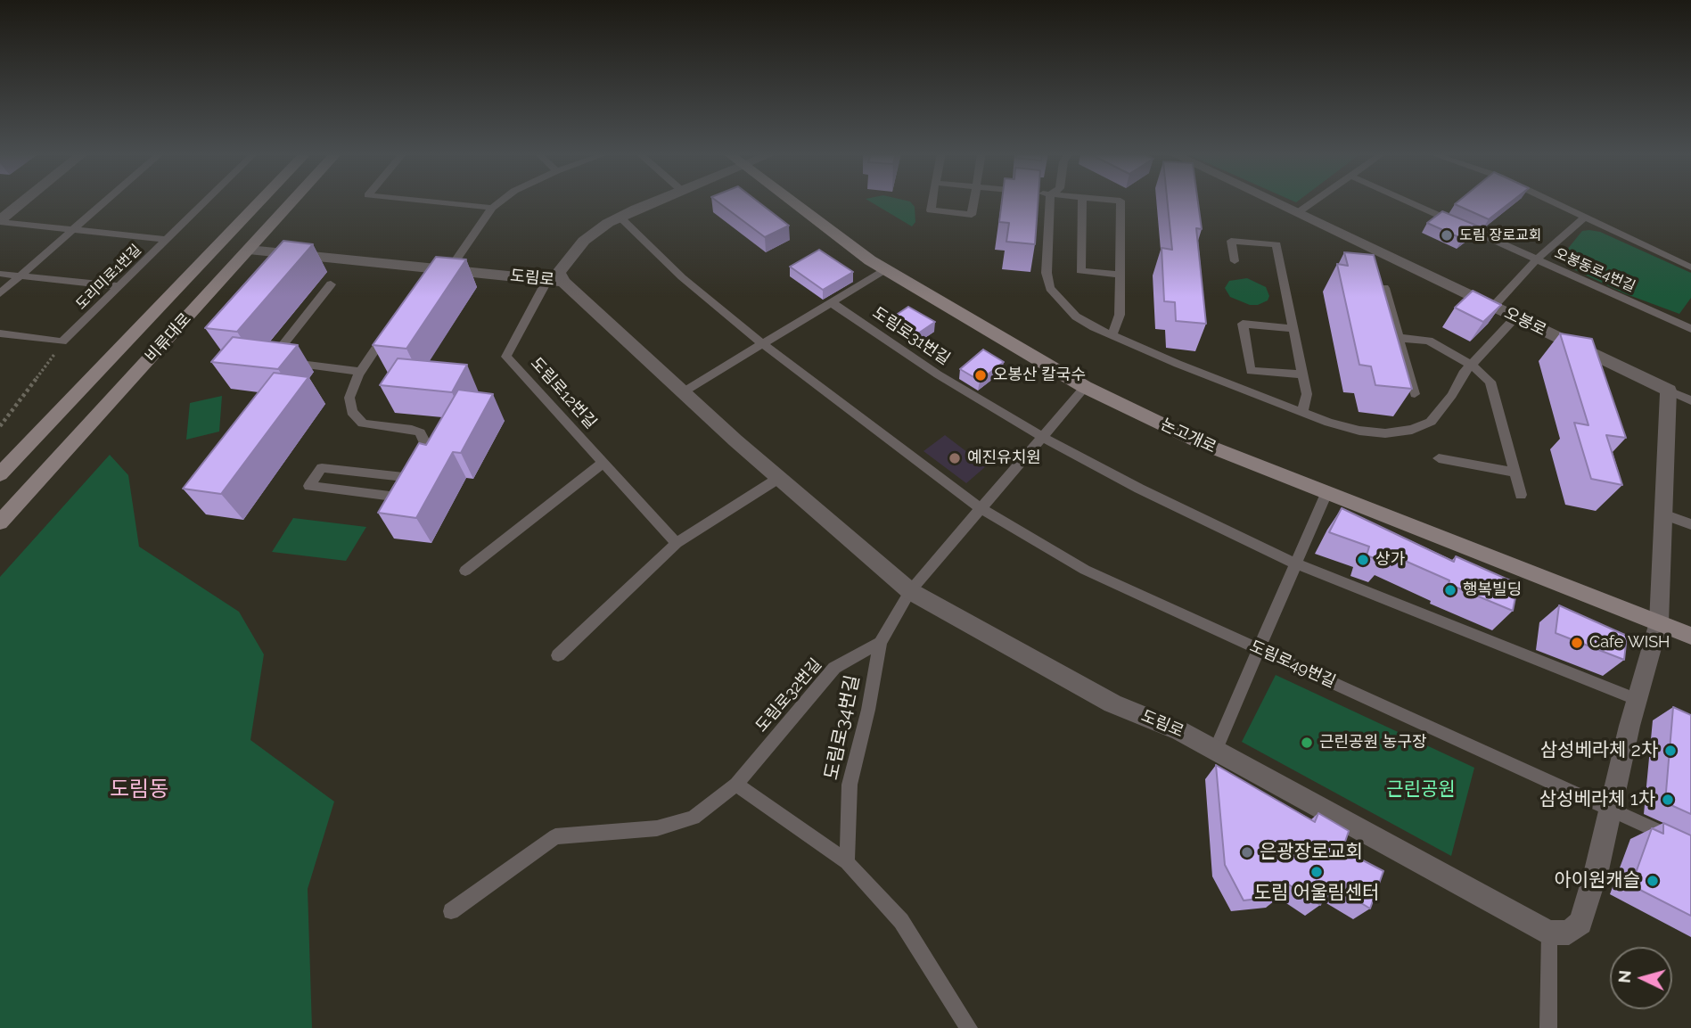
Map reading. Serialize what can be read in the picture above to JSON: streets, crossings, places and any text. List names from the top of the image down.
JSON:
{
  "streets": {
    "main road": ["비류대로", "논고개로"],
    "street": ["도림로", "오봉로"],
    "lane": [
      "오봉동로4번길",
      "도리미로1번길",
      "도림로31번길",
      "도림로12번길",
      "도림로49번길",
      "도림로32번길",
      "도림로34번길"
    ]
  },
  "crossings": [
    ["도림로", "비류대로"],
    ["도림로", "도림로12번길"],
    ["도림로", "도림로34번길"],
    ["도림로32번길", "도림로34번길"]
  ],
  "districts": ["도림동"],
  "parks": ["근린공원"],
  "places": [
    "도림 장로교회",
    "오봉산 칼국수",
    "예진유치원",
    "상가",
    "행복빌딩",
    "Cafe WISH",
    "근린공원 농구장",
    "삼성베라체 2차",
    "삼성베라체 1차",
    "은광장로교회",
    "도림 어울림센터",
    "아이원캐슬"
  ],
  "north": "left"
}
